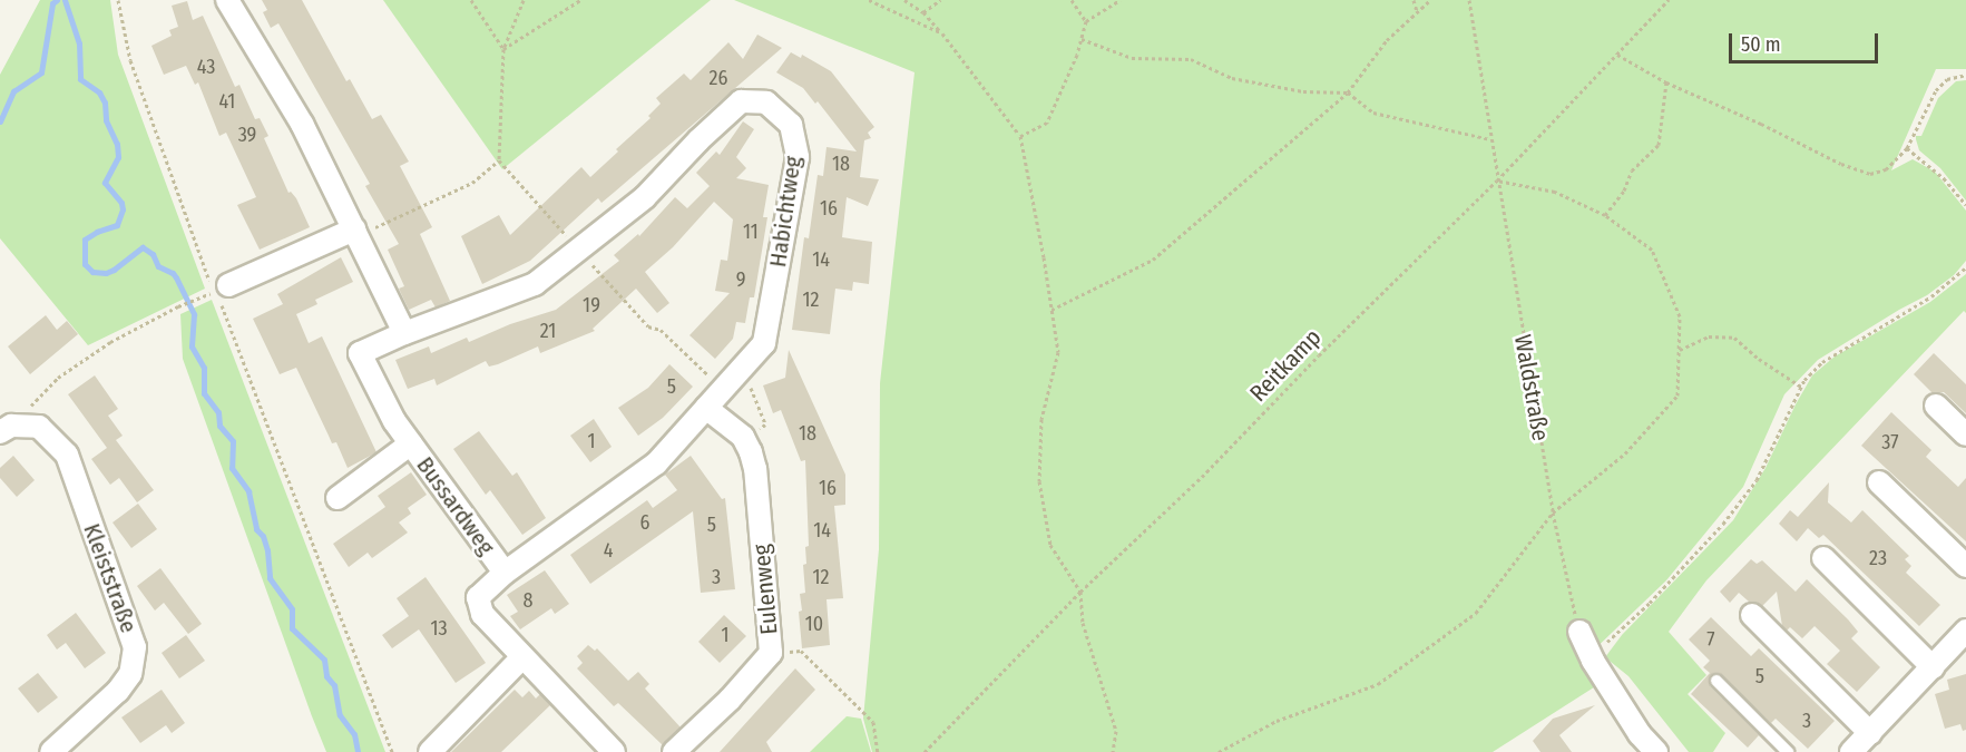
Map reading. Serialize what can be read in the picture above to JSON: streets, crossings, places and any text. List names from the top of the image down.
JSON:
{
  "streets": {
    "street": [
      "Habichtweg",
      "Bussardweg",
      "Kleiststraße",
      "Eulenweg"
    ],
    "path": ["Reitkamp", "Waldstraße"]
  },
  "crossings": [
    ["Habichtweg", "Bussardweg"],
    ["Reitkamp", "Waldstraße"]
  ],
  "house_numbers": [
    "43",
    "26",
    "41",
    "39",
    "18",
    "16",
    "11",
    "14",
    "9",
    "12",
    "19",
    "21",
    "5",
    "18",
    "1",
    "37",
    "16",
    "6",
    "5",
    "14",
    "4",
    "23",
    "3",
    "12",
    "8",
    "10",
    "13",
    "1",
    "7",
    "5",
    "3"
  ],
  "scale_bar": "50 m"
}
